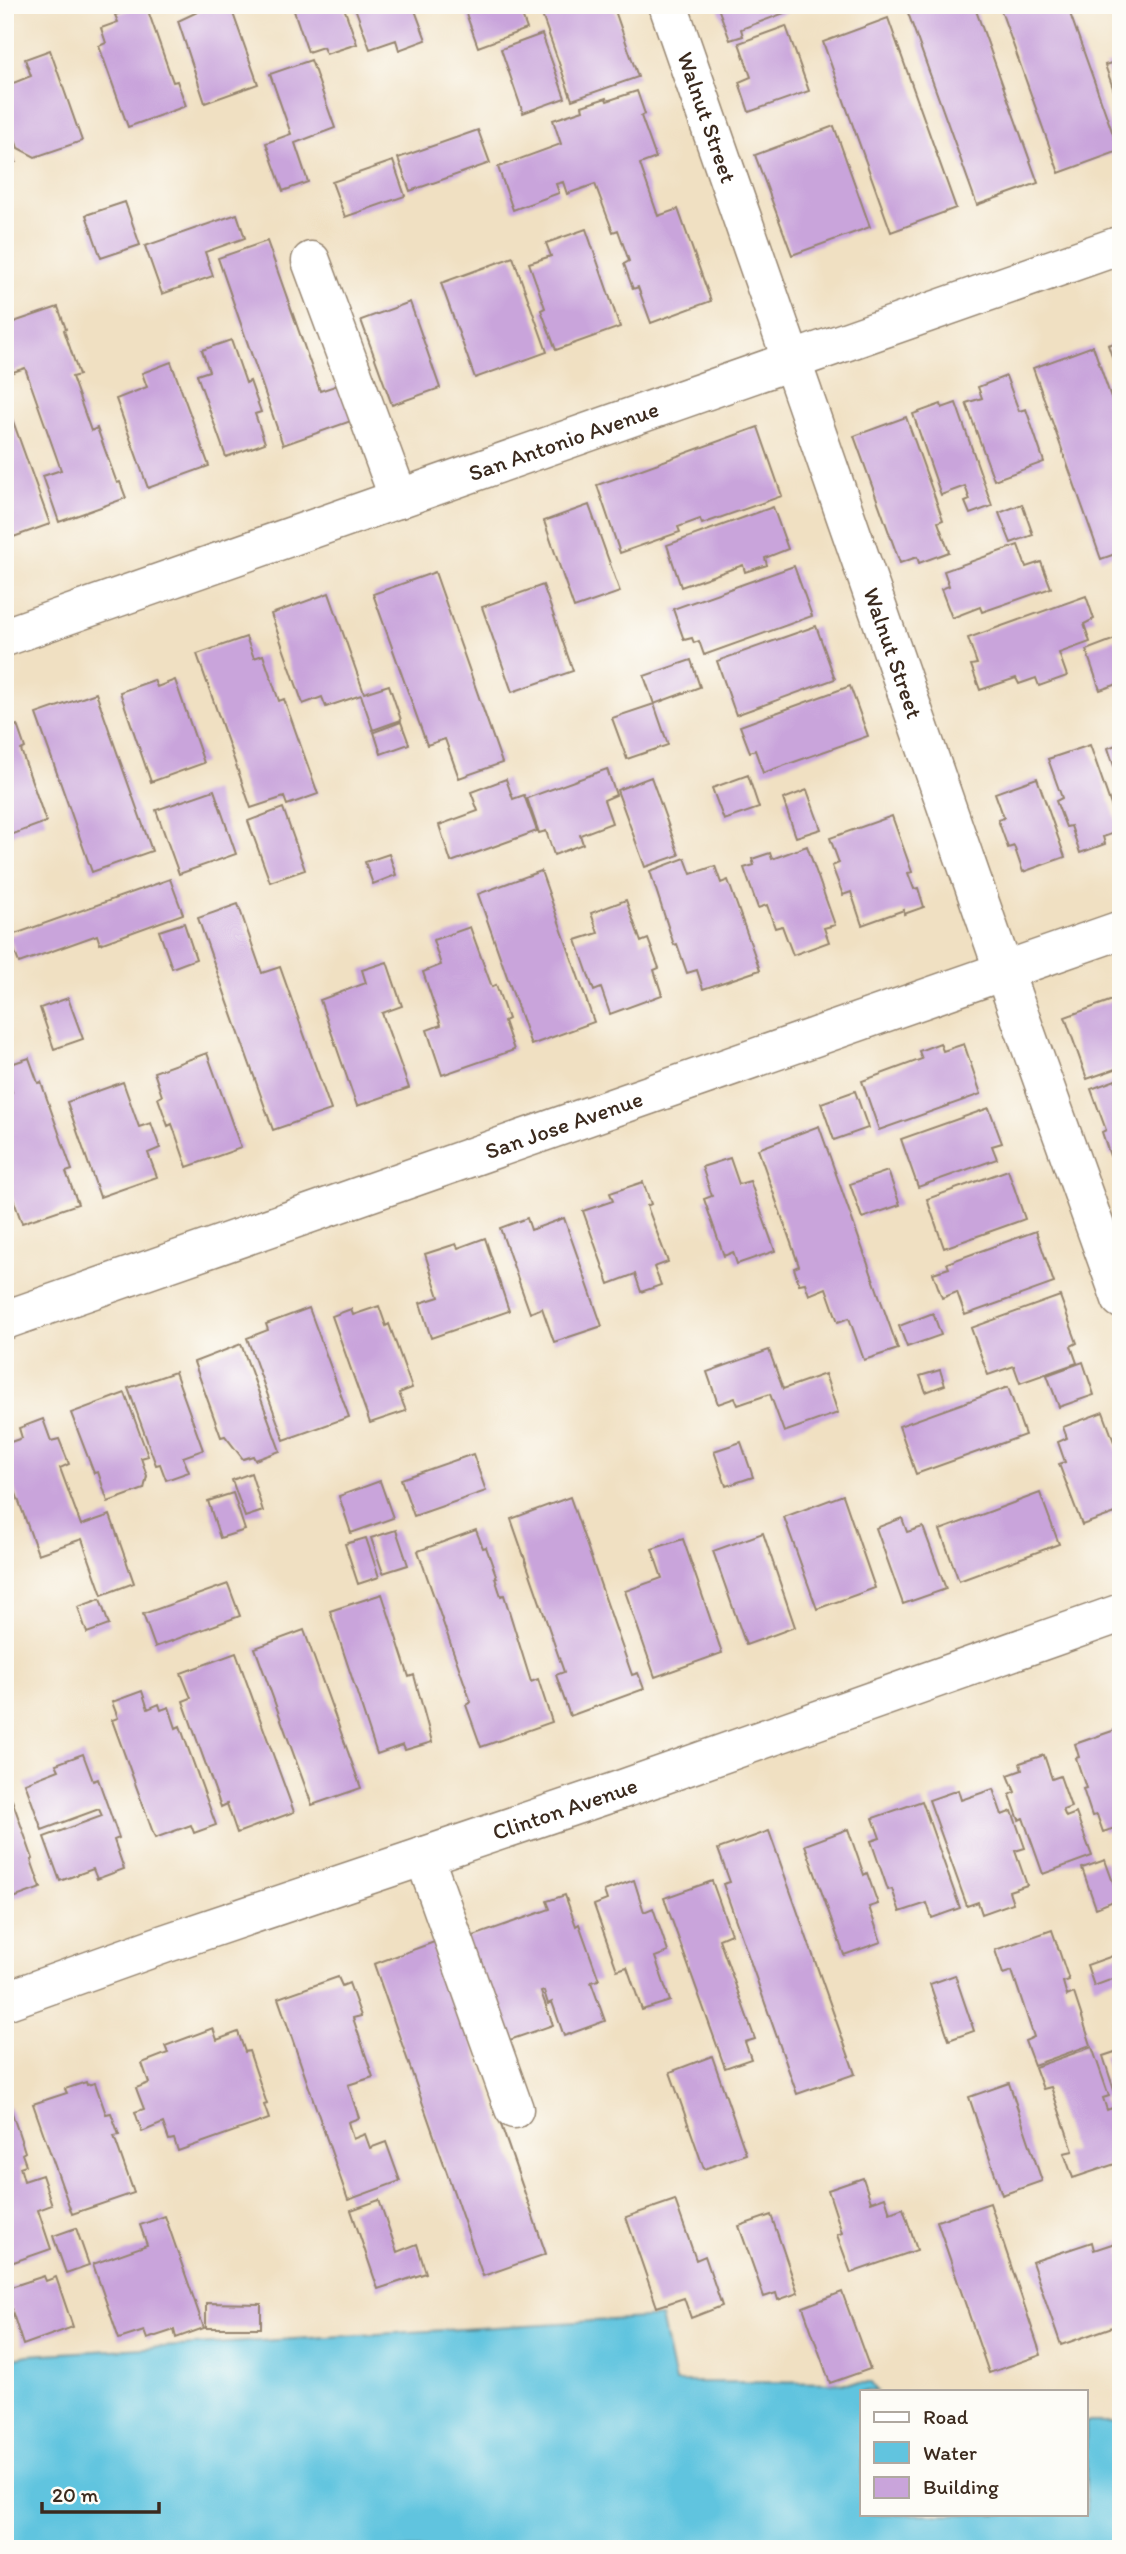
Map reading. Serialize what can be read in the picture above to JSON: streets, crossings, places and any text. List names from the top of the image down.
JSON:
{
  "streets": {
    "street": [
      "Walnut Street",
      "San Antonio Avenue",
      "San Jose Avenue",
      "Clinton Avenue"
    ]
  },
  "crossings": [
    ["Walnut Street", "San Antonio Avenue"],
    ["Walnut Street", "San Jose Avenue"]
  ],
  "legend": ["Road", "Water", "Building"],
  "scale_bar": "20 m"
}
